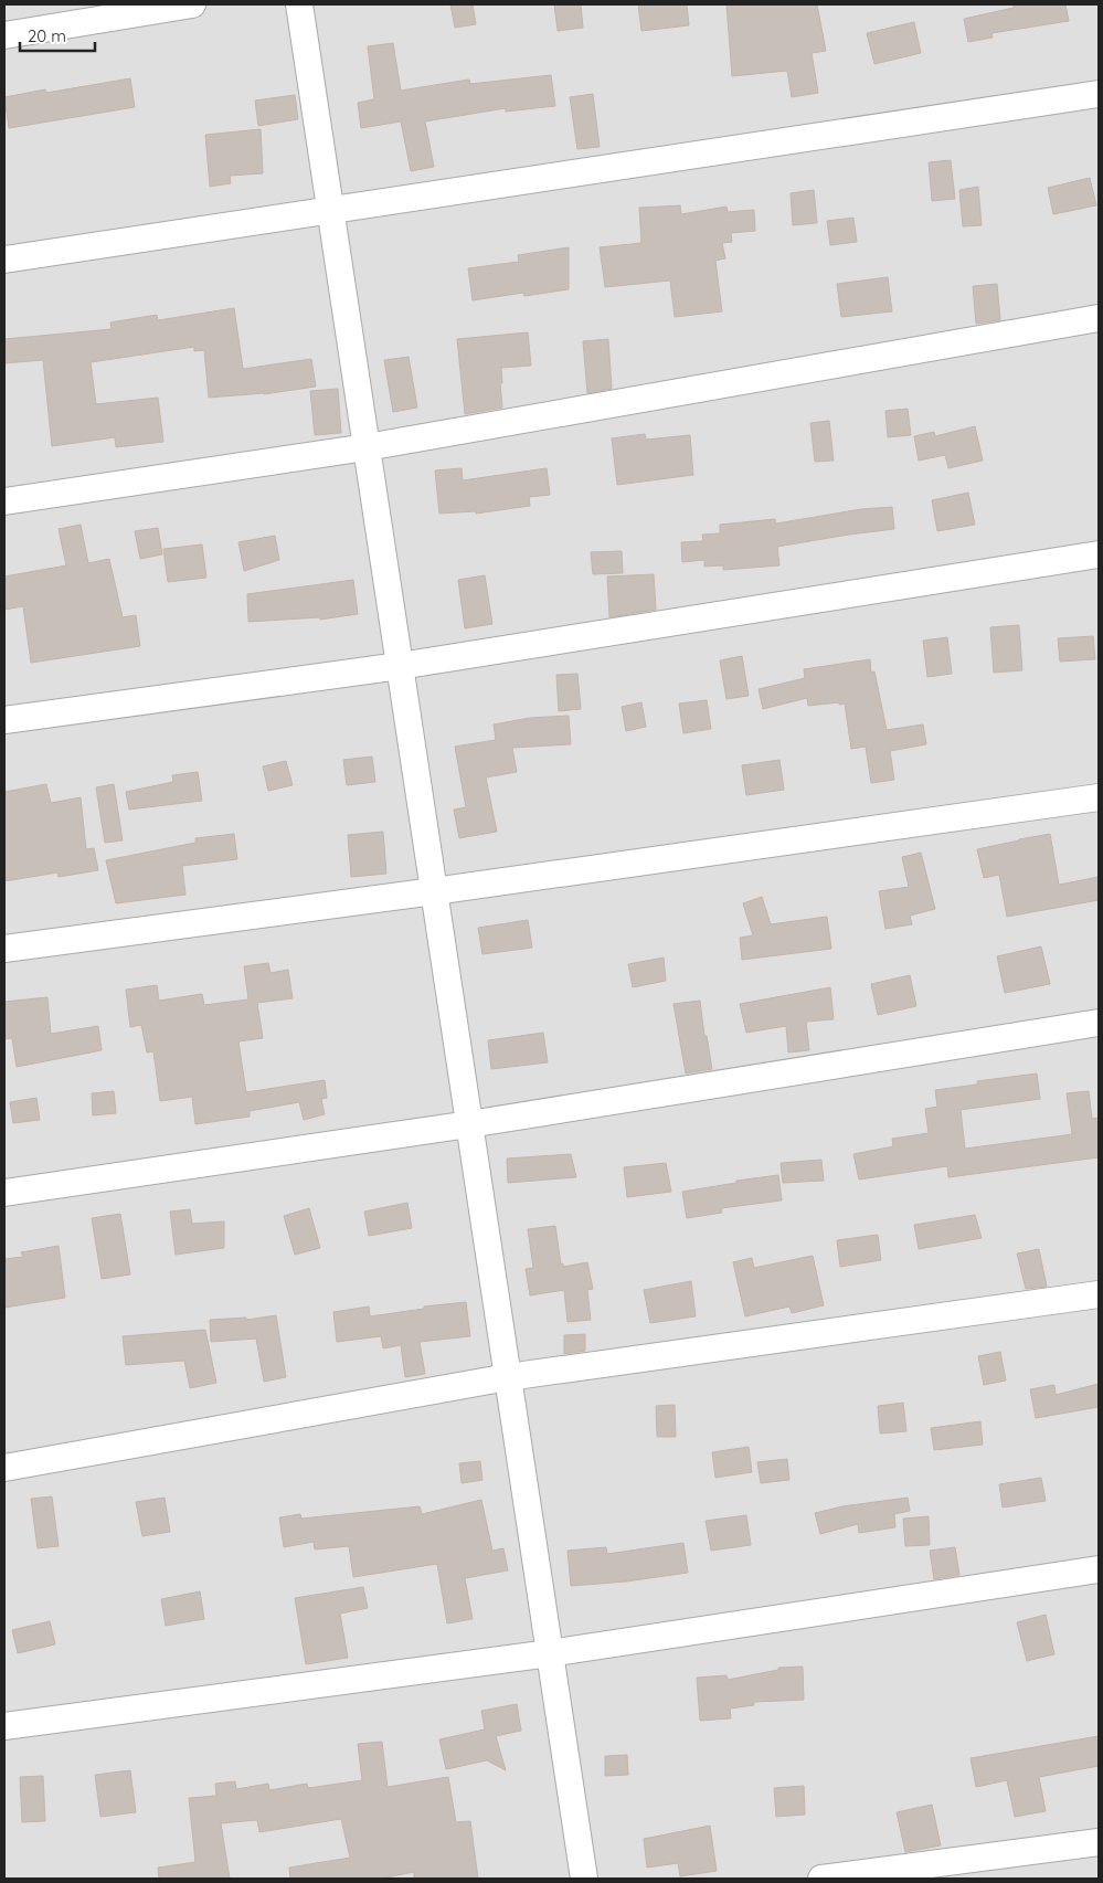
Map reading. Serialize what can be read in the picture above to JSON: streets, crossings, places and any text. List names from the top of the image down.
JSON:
{
  "scale_bar": "20 m"
}
